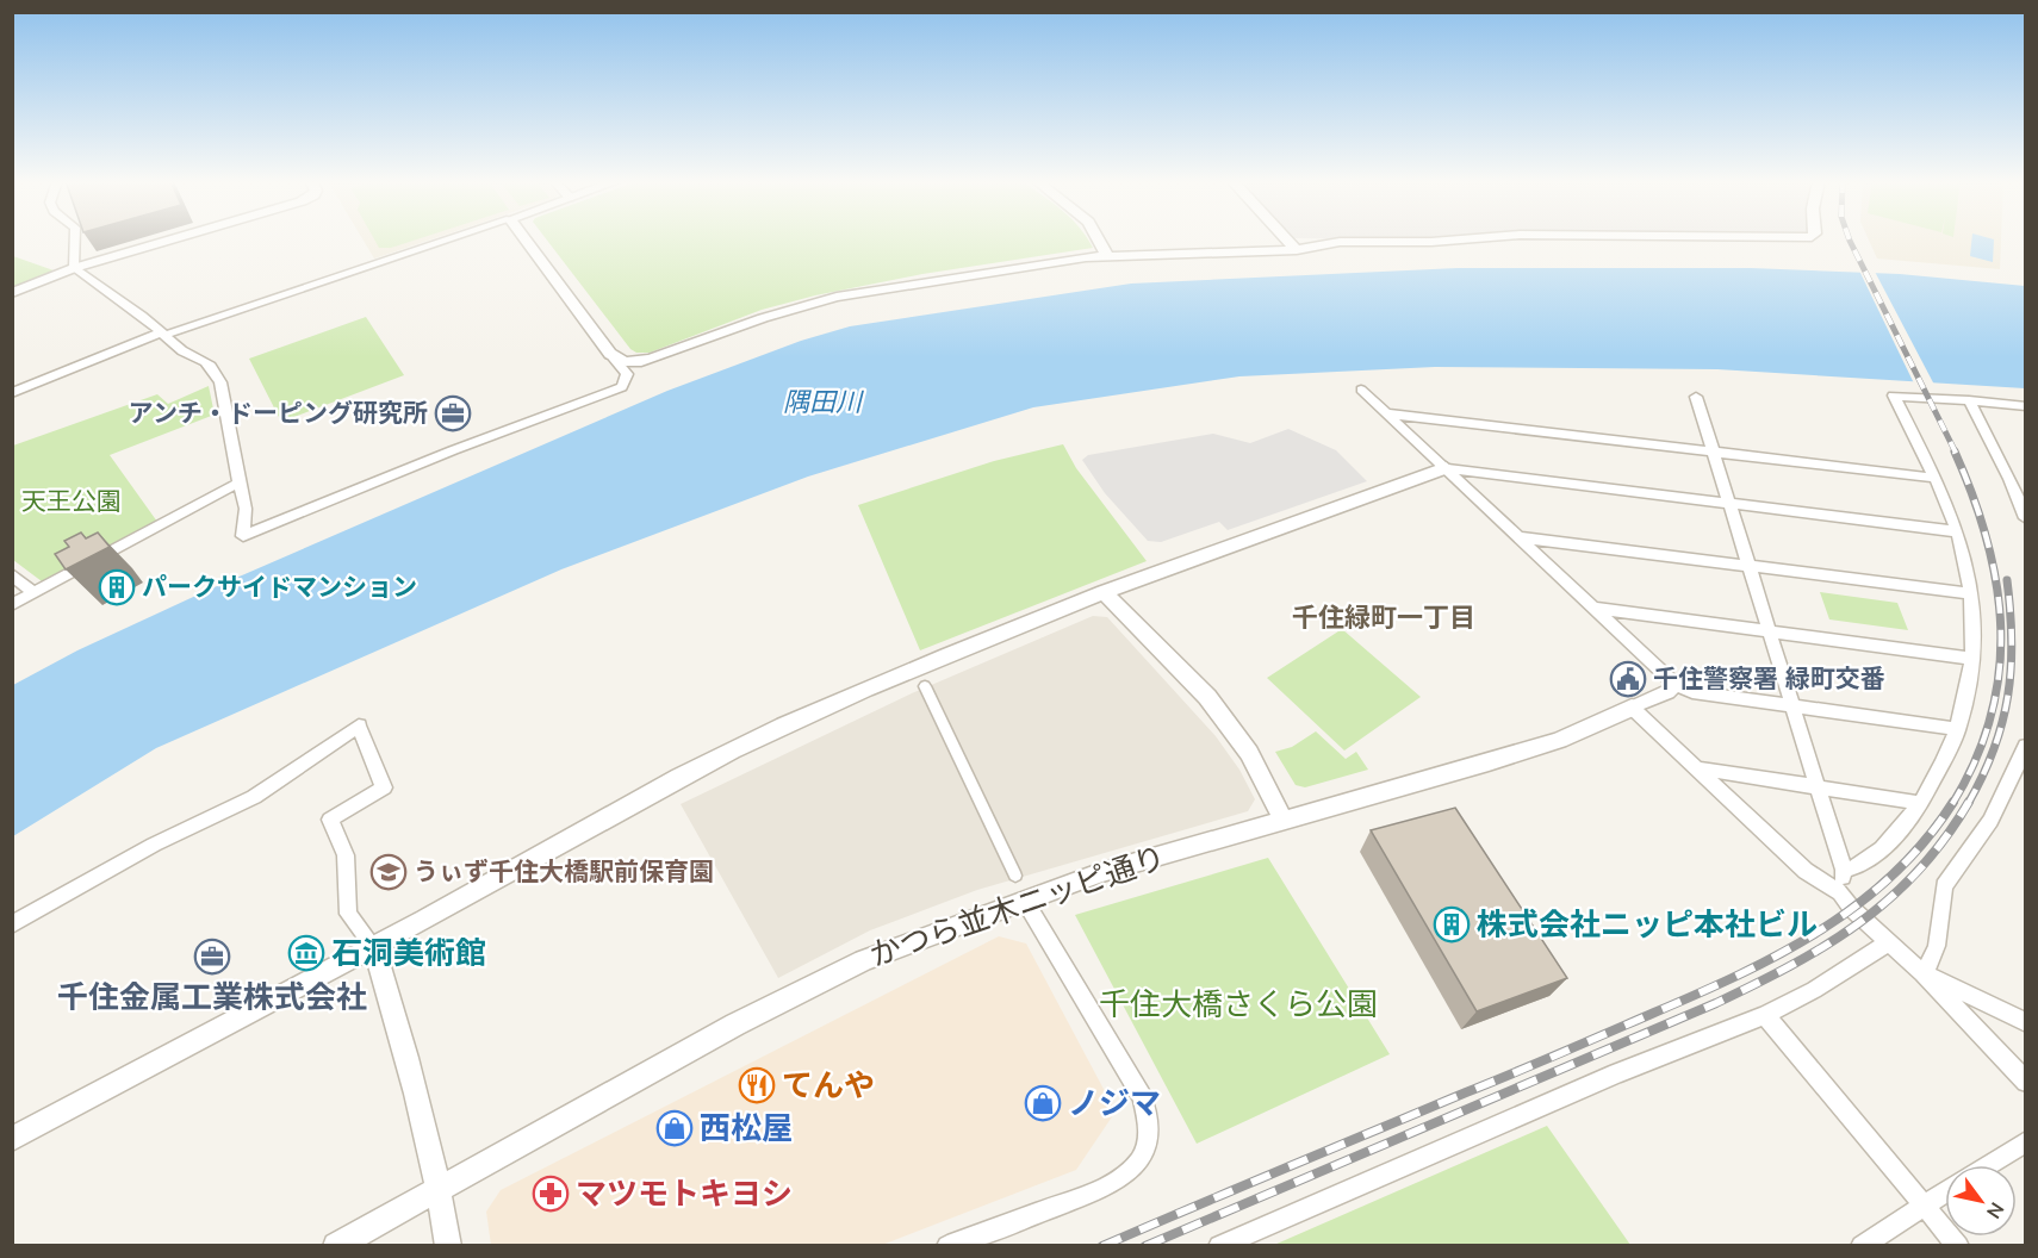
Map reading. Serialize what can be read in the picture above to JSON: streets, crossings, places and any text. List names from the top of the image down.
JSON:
{
  "streets": {
    "street": ["かつら並木ニッピ通り"]
  },
  "districts": ["千住緑町一丁目"],
  "water": ["隅田川"],
  "parks": ["天王公園", "千住大橋さくら公園"],
  "places": {
    "office": ["アンチ・ドーピング研究所", "千住金属工業株式会社"],
    "building": ["パークサイドマンション", "株式会社ニッピ本社ビル"],
    "public building": ["千住警察署 緑町交番"],
    "school or university": ["うぃず千住大橋駅前保育園"],
    "museum": ["石洞美術館"],
    "restaurant": ["てんや"],
    "shop": ["ノジマ", "西松屋"],
    "pharmacy": ["マツモトキヨシ"]
  },
  "north": "bottom right"
}
